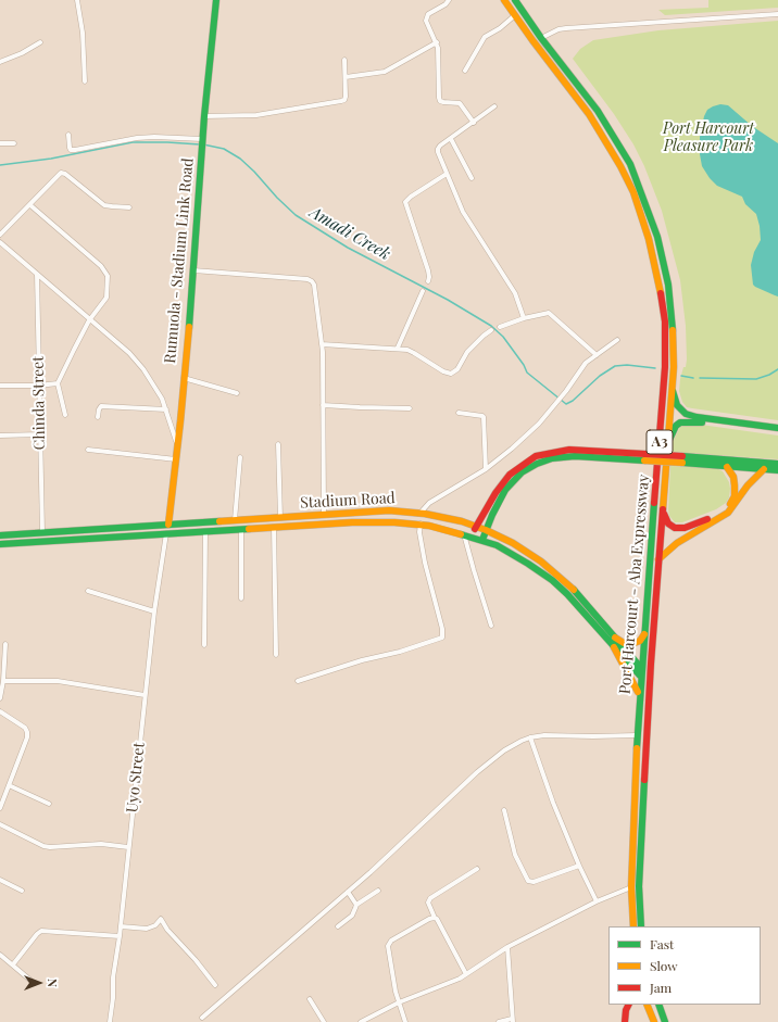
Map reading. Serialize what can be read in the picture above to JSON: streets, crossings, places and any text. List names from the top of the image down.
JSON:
{
  "streets": {
    "main road": [
      "Rumuola - Stadium Link Road",
      "A3",
      "Stadium Road",
      "Port Harcourt - Aba Expressway"
    ],
    "street": ["Chinda Street", "Uyo Street"]
  },
  "crossings": [
    ["Rumuola - Stadium Link Road", "Stadium Road"],
    ["Chinda Street", "Stadium Road"],
    ["Stadium Road", "Port Harcourt - Aba Expressway"],
    ["Stadium Road", "Uyo Street"]
  ],
  "water": ["Amadi Creek"],
  "parks": ["Port Harcourt Pleasure Park"],
  "legend": ["Fast", "Slow", "Jam"],
  "north": "right"
}
